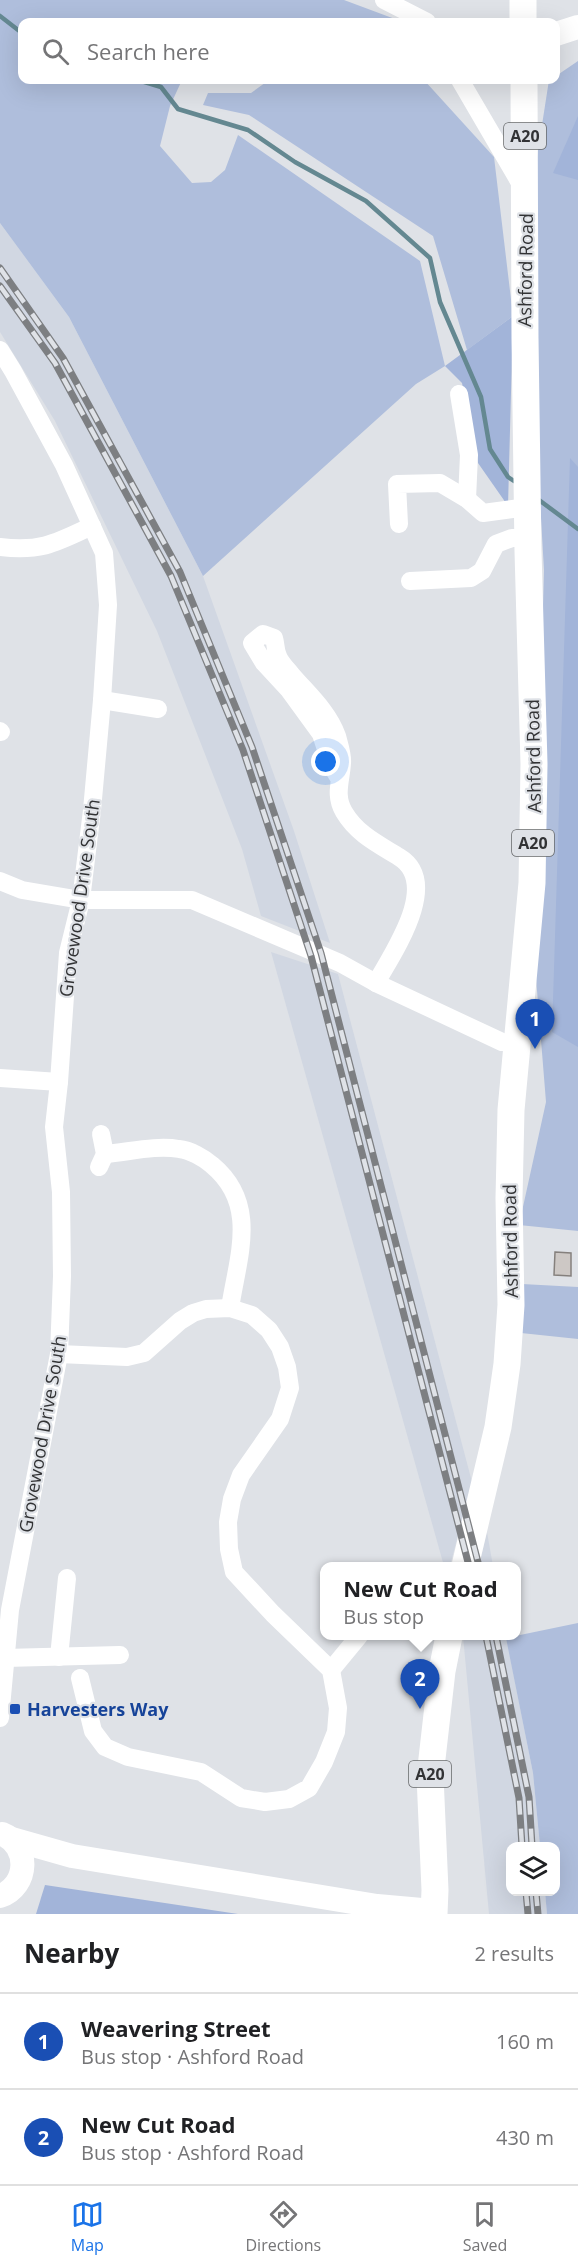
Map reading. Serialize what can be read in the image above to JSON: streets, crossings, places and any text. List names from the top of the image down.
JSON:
{
  "streets": {
    "main road": ["A20", "Ashford Road"],
    "street": ["Grovewood Drive South"]
  },
  "crossings": [
    ["A20", "Ashford Road"]
  ],
  "places": {
    "transit": ["Harvesters Way"]
  },
  "page": {
    "search": "Search here",
    "pins": ["1", "2"],
    "popup": ["New Cut Road", "Bus stop"],
    "heading": ["Nearby", "2 results"],
    "list": [
      {
        "mark": "1",
        "name": "Weavering Street",
        "note": "Bus stop · Ashford Road",
        "value": "160 m"
      },
      {
        "mark": "2",
        "name": "New Cut Road",
        "note": "Bus stop · Ashford Road",
        "value": "430 m"
      }
    ],
    "nav": ["Map", "Directions", "Saved"]
  }
}
